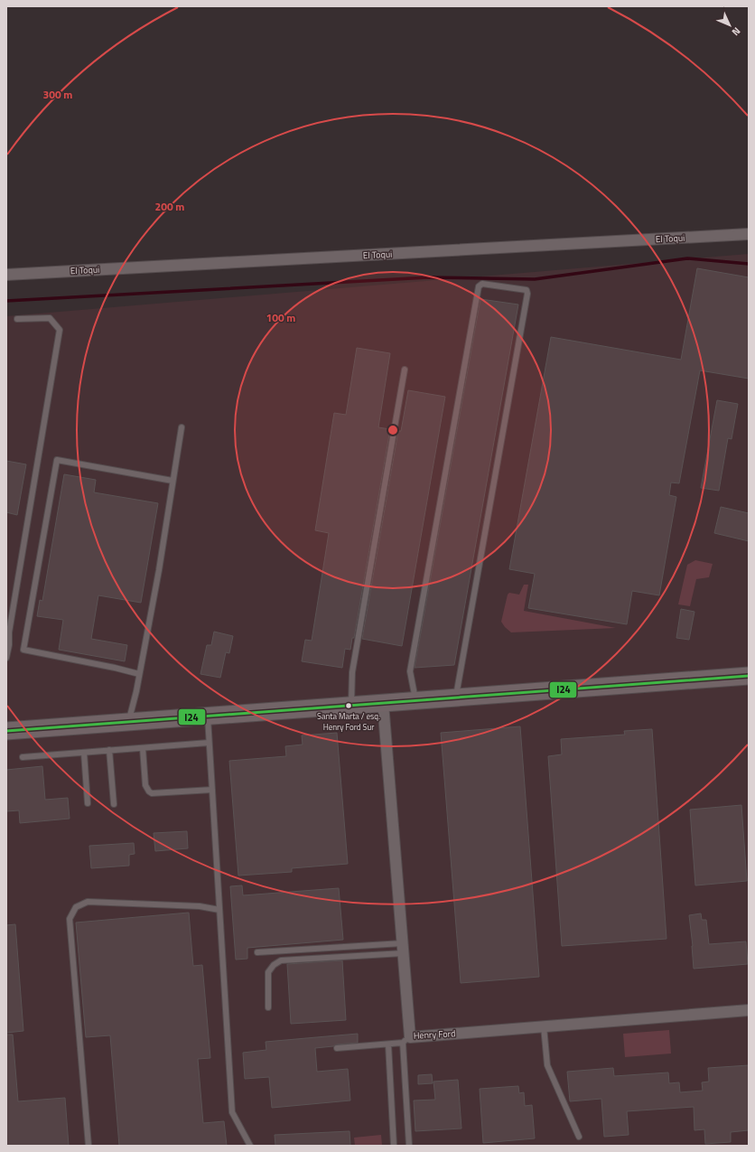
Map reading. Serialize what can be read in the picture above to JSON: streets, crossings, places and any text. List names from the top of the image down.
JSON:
{
  "streets": {
    "street": ["El Toqui", "Henry Ford"]
  },
  "places": ["Santa Marta / esq. Henry Ford Sur"],
  "lines": ["transit line I24"],
  "north": "bottom right",
  "rings": ["300 m", "200 m", "100 m"]
}
